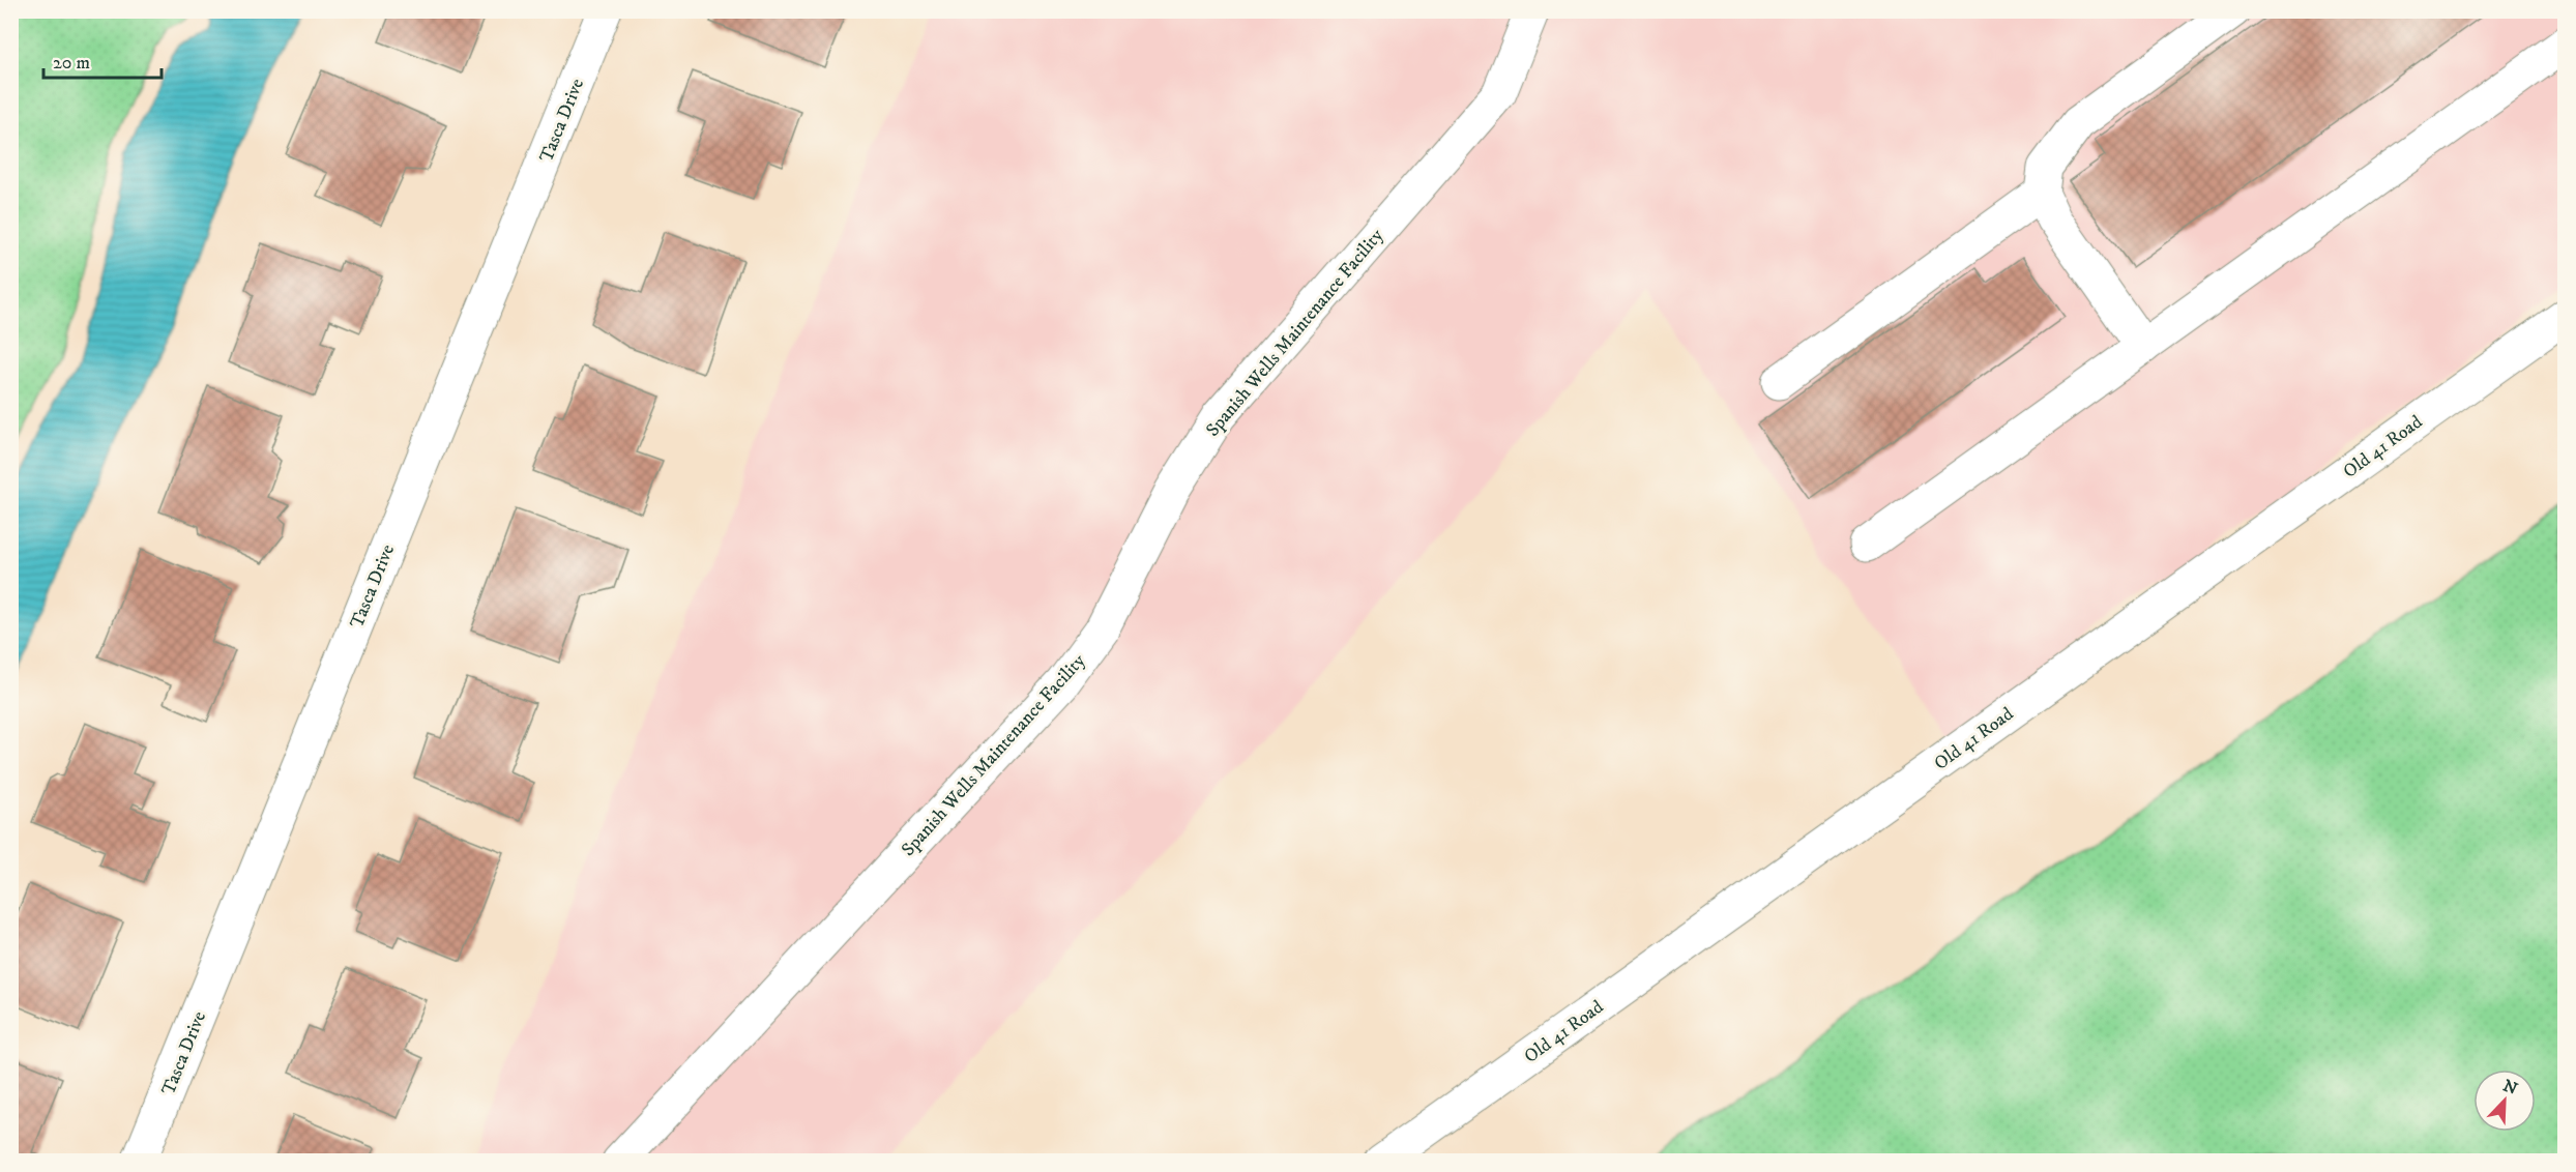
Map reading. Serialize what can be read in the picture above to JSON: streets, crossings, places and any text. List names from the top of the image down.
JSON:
{
  "streets": {
    "street": ["Tasca Drive", "Spanish Wells Maintenance Facility", "Old 41 Road"]
  },
  "scale_bar": "20 m",
  "north": "top right"
}
